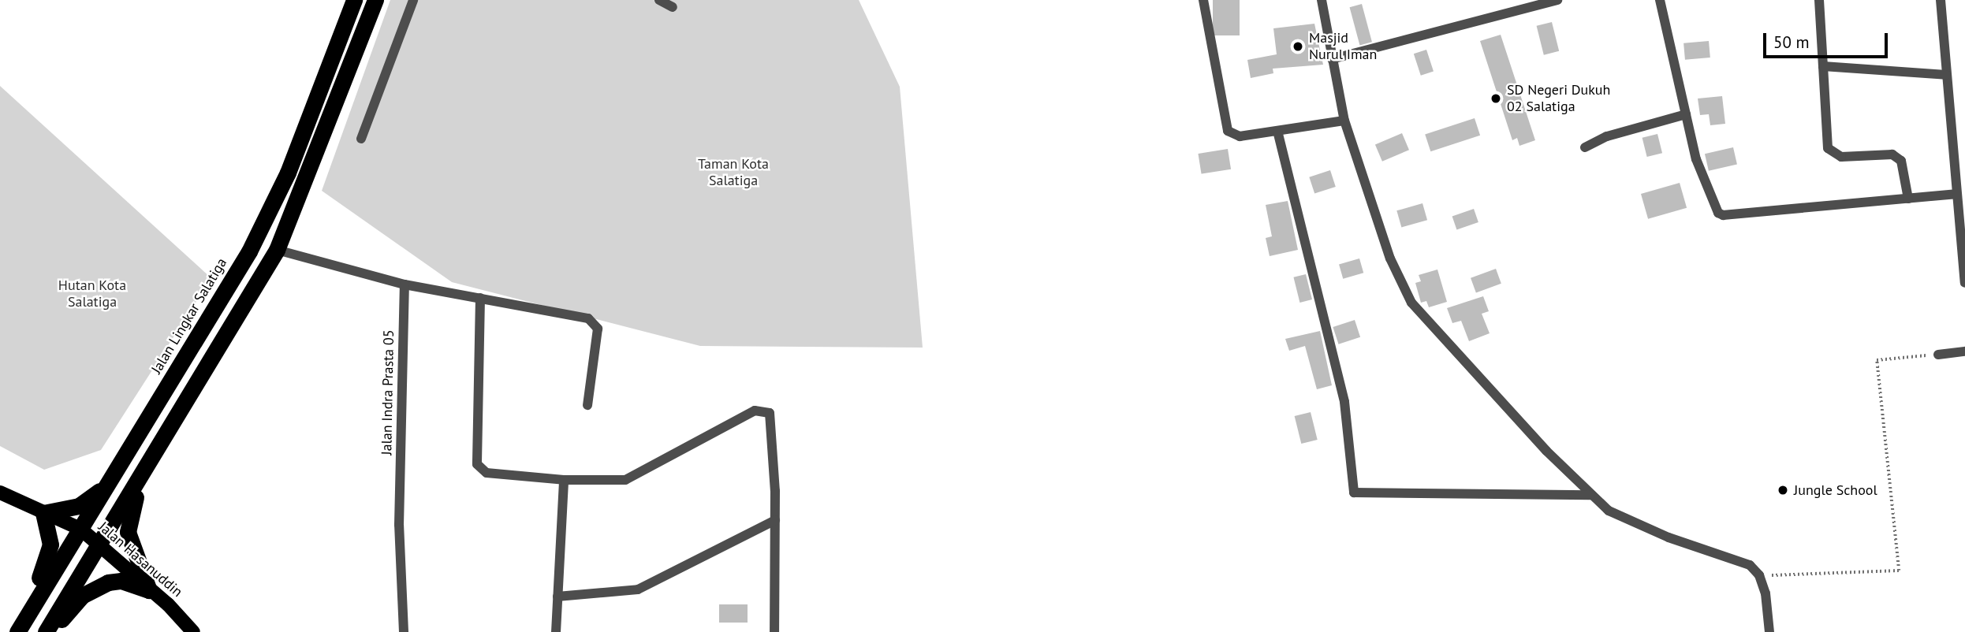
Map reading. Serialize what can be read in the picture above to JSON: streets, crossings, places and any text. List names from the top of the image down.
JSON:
{
  "streets": {
    "highway": ["Jalan Lingkar Salatiga"],
    "main road": ["Jalan Hasanuddin"],
    "street": ["Jalan Indra Prasta 05"]
  },
  "crossings": [
    ["Jalan Lingkar Salatiga", "Jalan Hasanuddin"]
  ],
  "parks": ["Taman Kota Salatiga", "Hutan Kota Salatiga"],
  "places": ["Masjid Nurul Iman", "SD Negeri Dukuh 02 Salatiga", "Jungle School"],
  "scale_bar": "50 m"
}
